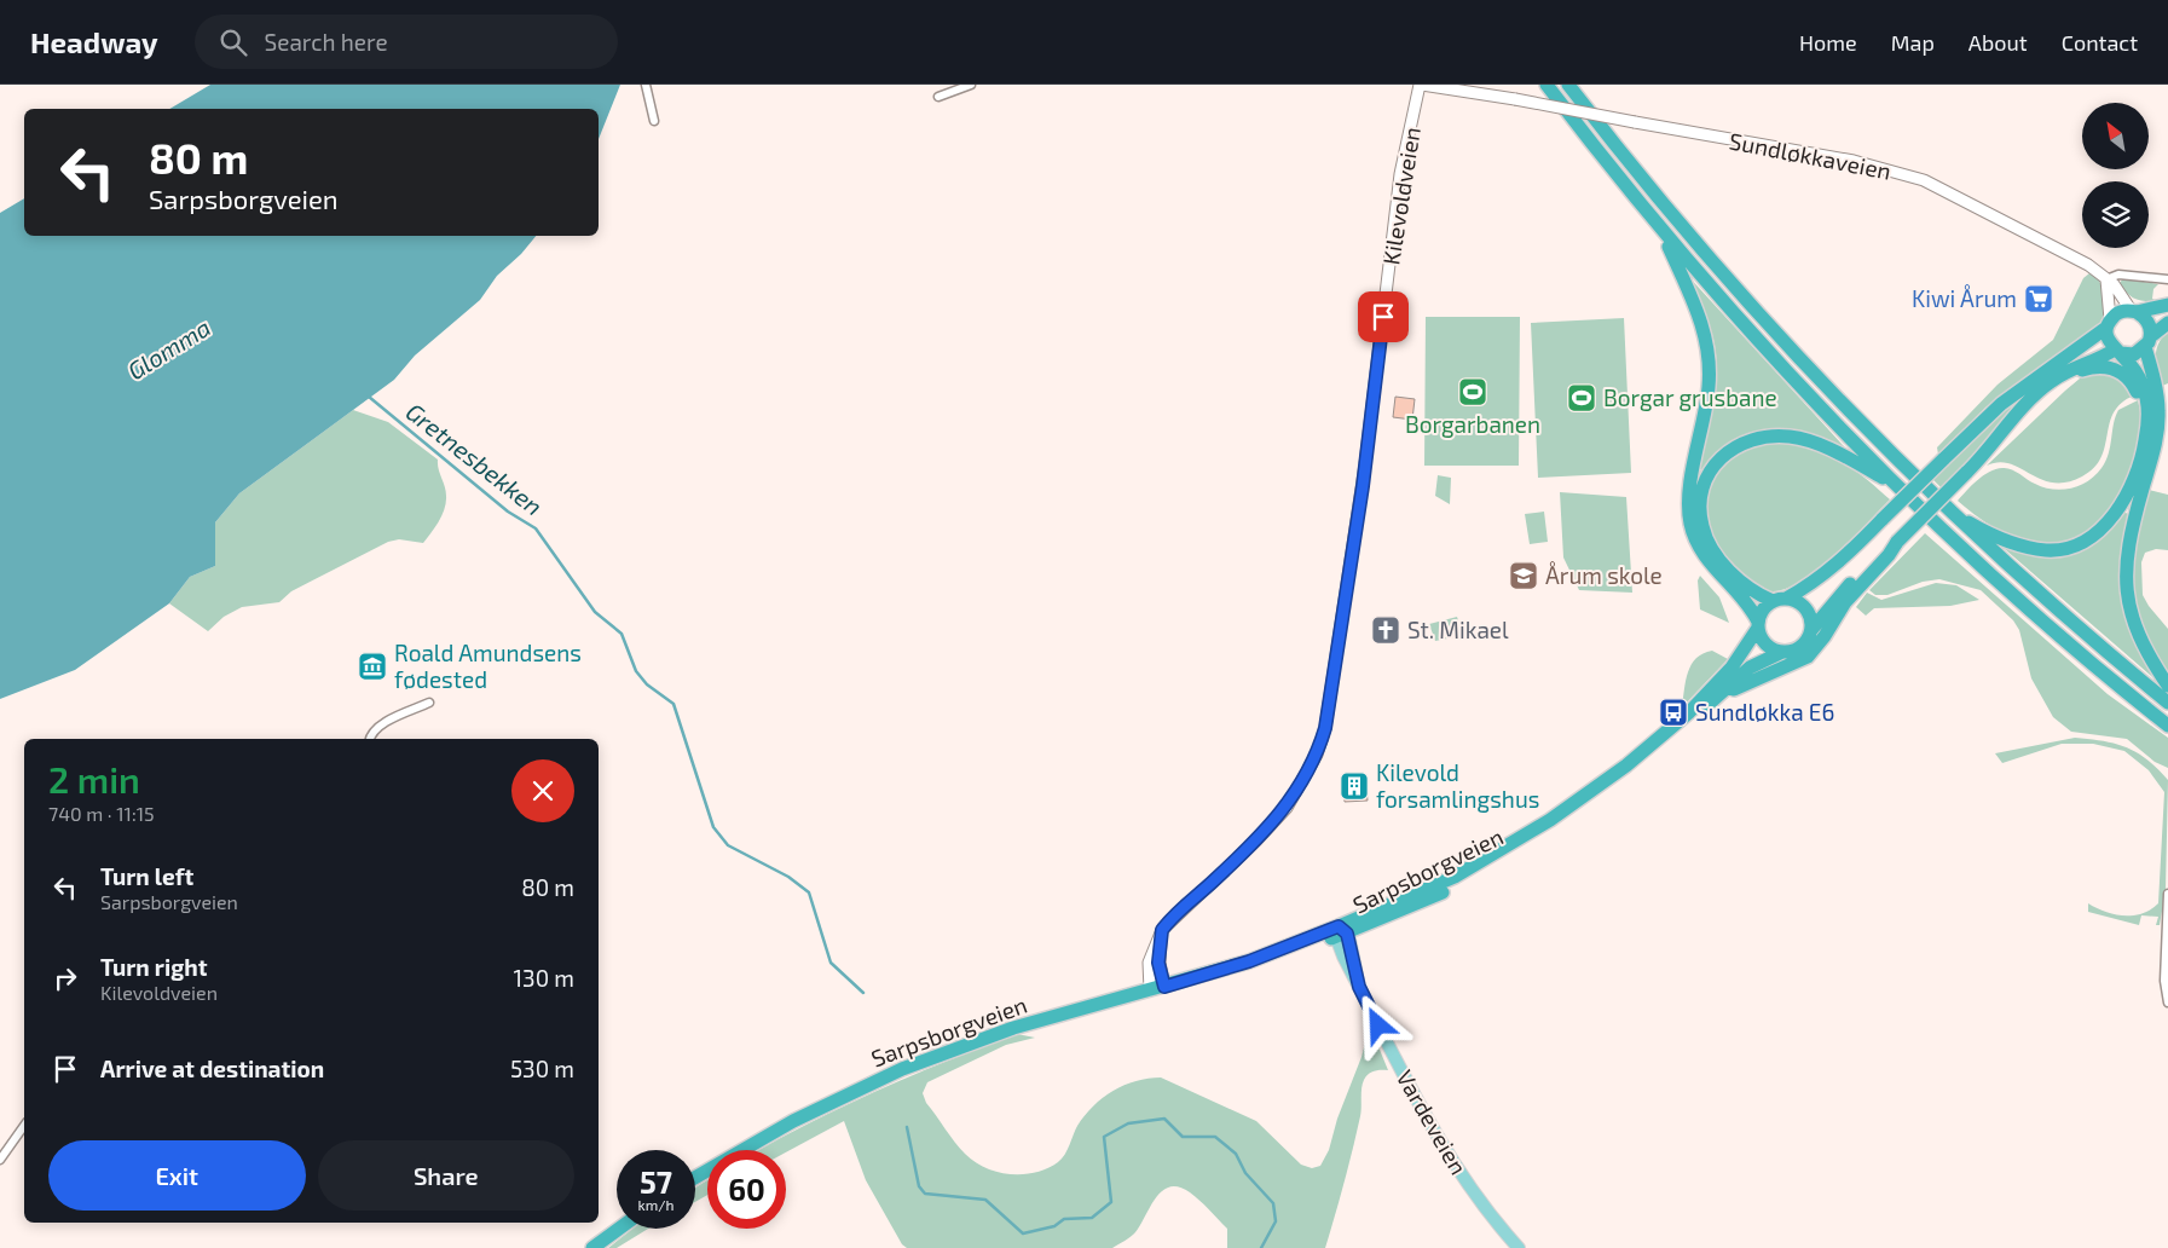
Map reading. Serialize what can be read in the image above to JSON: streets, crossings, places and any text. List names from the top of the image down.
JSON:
{
  "streets": {
    "highway": ["Sarpsborgveien"],
    "main road": ["Vardeveien"],
    "street": ["Sundløkkaveien", "Kilevoldveien"]
  },
  "crossings": [
    ["Sundløkkaveien", "Kilevoldveien"],
    ["Kilevoldveien", "Sarpsborgveien"],
    ["Sarpsborgveien", "Vardeveien"]
  ],
  "water": ["Glomma", "Gretnesbekken"],
  "places": {
    "supermarket": ["Kiwi Årum"],
    "sports": ["Borgarbanen", "Borgar grusbane"],
    "school or university": ["Årum skole"],
    "church": ["St. Mikael"],
    "museum": ["Roald Amundsens fødested"],
    "bus stop": ["Sundløkka E6"],
    "building": ["Kilevold forsamlingshus"]
  },
  "north": "top left",
  "page": {
    "header": "Headway",
    "search": "Search here",
    "nav": [
      "Home",
      "Map",
      "About",
      "Contact"
    ],
    "turn": ["80 m", "Sarpsborgveien"],
    "heading": ["2 min", "740 m · 11:15"],
    "list": [
      {
        "name": "Turn left",
        "note": "Sarpsborgveien",
        "value": "80 m"
      },
      {
        "name": "Turn right",
        "note": "Kilevoldveien",
        "value": "130 m"
      },
      {
        "name": "Arrive at destination",
        "value": "530 m"
      }
    ],
    "buttons": ["Exit", "Share"],
    "speed": "57 km/h",
    "limit": "60"
  }
}
